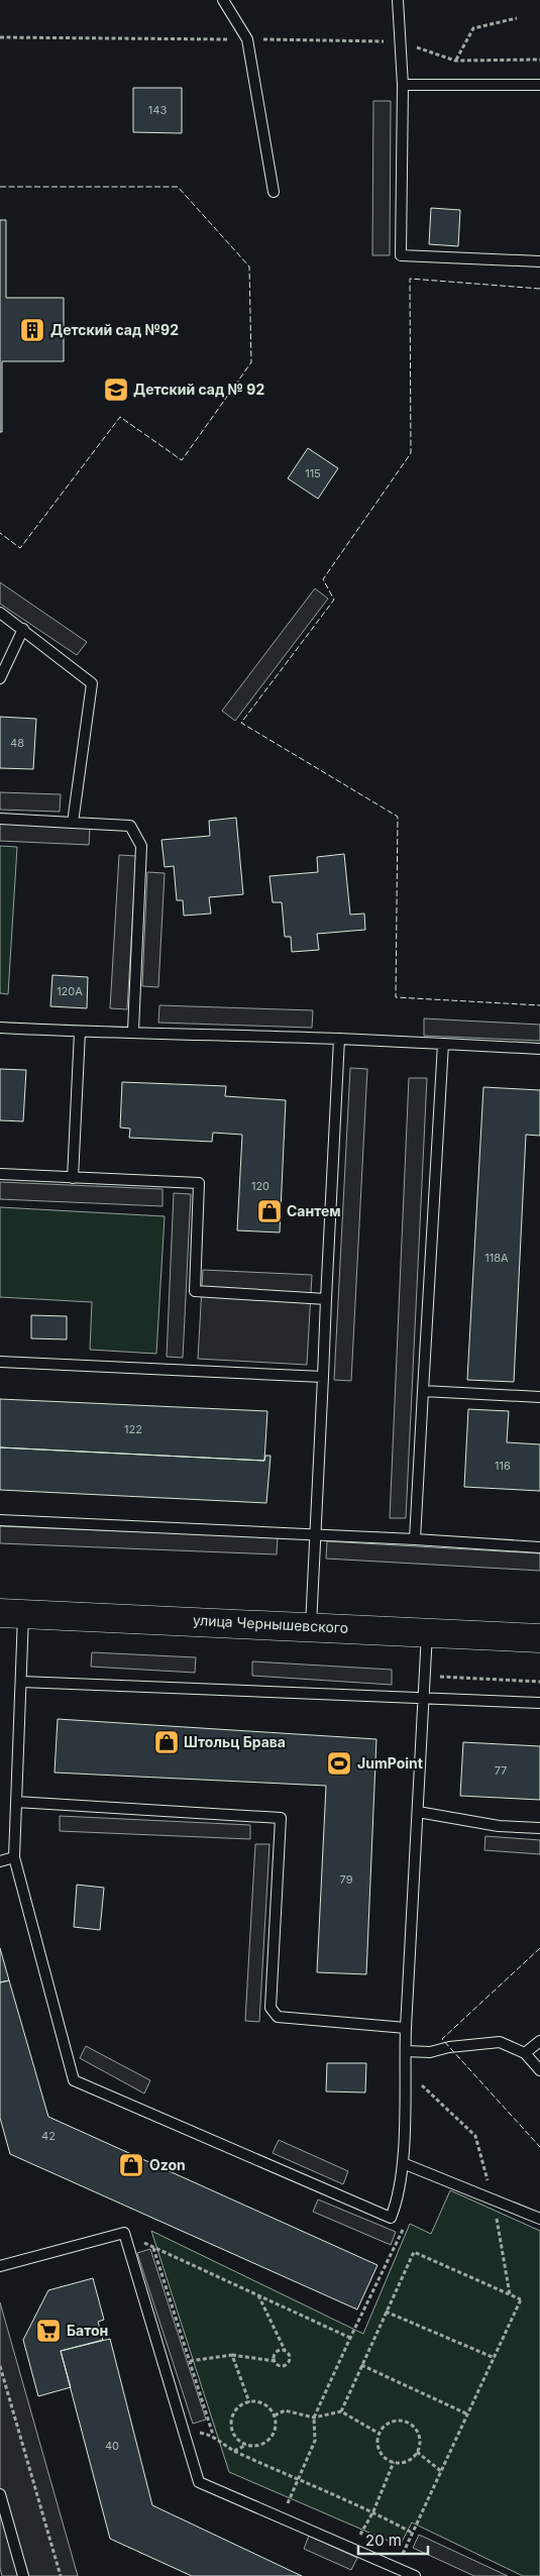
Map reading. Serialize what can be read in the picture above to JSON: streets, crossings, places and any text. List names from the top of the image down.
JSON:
{
  "streets": {
    "main road": ["улица Чернышевского"]
  },
  "places": {
    "building": ["Детский сад №92"],
    "school or university": ["Детский сад № 92"],
    "shop": ["Сантем", "Штольц Брава", "Ozon"],
    "sports": ["JumPoint"],
    "supermarket": ["Батон"]
  },
  "house_numbers": [
    "143",
    "115",
    "48",
    "120А",
    "120",
    "118А",
    "122",
    "116",
    "77",
    "79",
    "42",
    "40"
  ],
  "scale_bar": "20 m"
}
